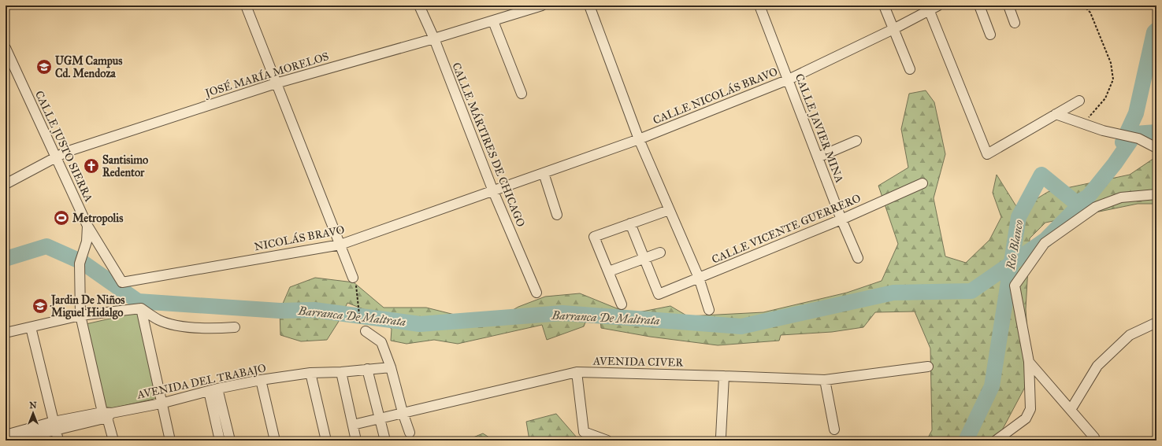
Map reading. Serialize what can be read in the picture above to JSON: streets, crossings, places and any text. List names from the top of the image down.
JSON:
{
  "streets": {
    "street": [
      "JOSÉ MARÍA MORELOS",
      "CALLE NICOLÁS BRAVO",
      "CALLE JAVIER MINA",
      "CALLE MÁRTIRES DE CHICAGO",
      "CALLE JUSTO SIERRA",
      "CALLE VICENTE GUERRERO",
      "NICOLÁS BRAVO",
      "AVENIDA CIVER",
      "AVENIDA DEL TRABAJO"
    ]
  },
  "crossings": [
    ["JOSÉ MARÍA MORELOS", "CALLE MÁRTIRES DE CHICAGO"],
    ["JOSÉ MARÍA MORELOS", "CALLE JUSTO SIERRA"],
    ["CALLE NICOLÁS BRAVO", "CALLE JAVIER MINA"],
    ["CALLE NICOLÁS BRAVO", "CALLE MÁRTIRES DE CHICAGO"],
    ["CALLE NICOLÁS BRAVO", "NICOLÁS BRAVO"],
    ["CALLE JAVIER MINA", "CALLE VICENTE GUERRERO"],
    ["CALLE MÁRTIRES DE CHICAGO", "NICOLÁS BRAVO"],
    ["CALLE JUSTO SIERRA", "NICOLÁS BRAVO"],
    ["CALLE JUSTO SIERRA", "AVENIDA DEL TRABAJO"]
  ],
  "water": ["Río Blanco", "Barranca De Maltrata"],
  "places": {
    "school or university": ["UGM Campus Cd. Mendoza", "Jardin De Niños Miguel Hidalgo"],
    "church": ["Santisimo Redentor"],
    "sports": ["Metropolis"]
  },
  "north": "top"
}
